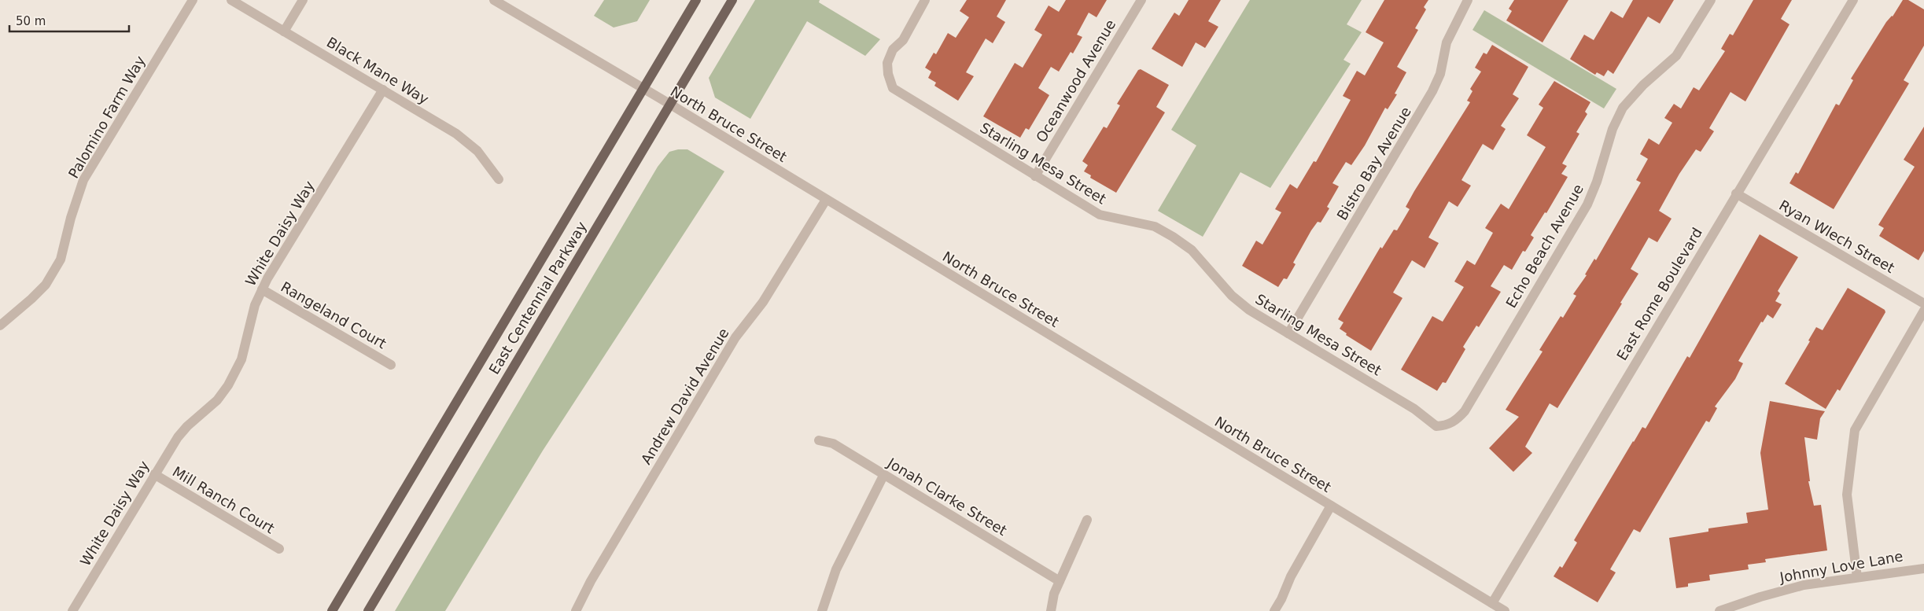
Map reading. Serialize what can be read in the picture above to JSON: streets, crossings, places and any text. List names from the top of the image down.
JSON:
{
  "streets": {
    "main road": ["East Centennial Parkway"],
    "street": [
      "Black Mane Way",
      "Oceanwood Avenue",
      "Palomino Farm Way",
      "North Bruce Street",
      "Starling Mesa Street",
      "Bistro Bay Avenue",
      "White Daisy Way",
      "Ryan Wlech Street",
      "Echo Beach Avenue",
      "East Rome Boulevard",
      "Rangeland Court",
      "Andrew David Avenue",
      "Jonah Clarke Street",
      "Mill Ranch Court",
      "Johnny Love Lane"
    ]
  },
  "crossings": [
    ["Black Mane Way", "White Daisy Way"],
    ["Oceanwood Avenue", "Starling Mesa Street"],
    ["North Bruce Street", "East Rome Boulevard"],
    ["North Bruce Street", "East Centennial Parkway"],
    ["North Bruce Street", "Andrew David Avenue"],
    ["Starling Mesa Street", "Bistro Bay Avenue"],
    ["Starling Mesa Street", "Echo Beach Avenue"],
    ["White Daisy Way", "Rangeland Court"],
    ["White Daisy Way", "Mill Ranch Court"],
    ["Ryan Wlech Street", "East Rome Boulevard"]
  ],
  "scale_bar": "50 m"
}
